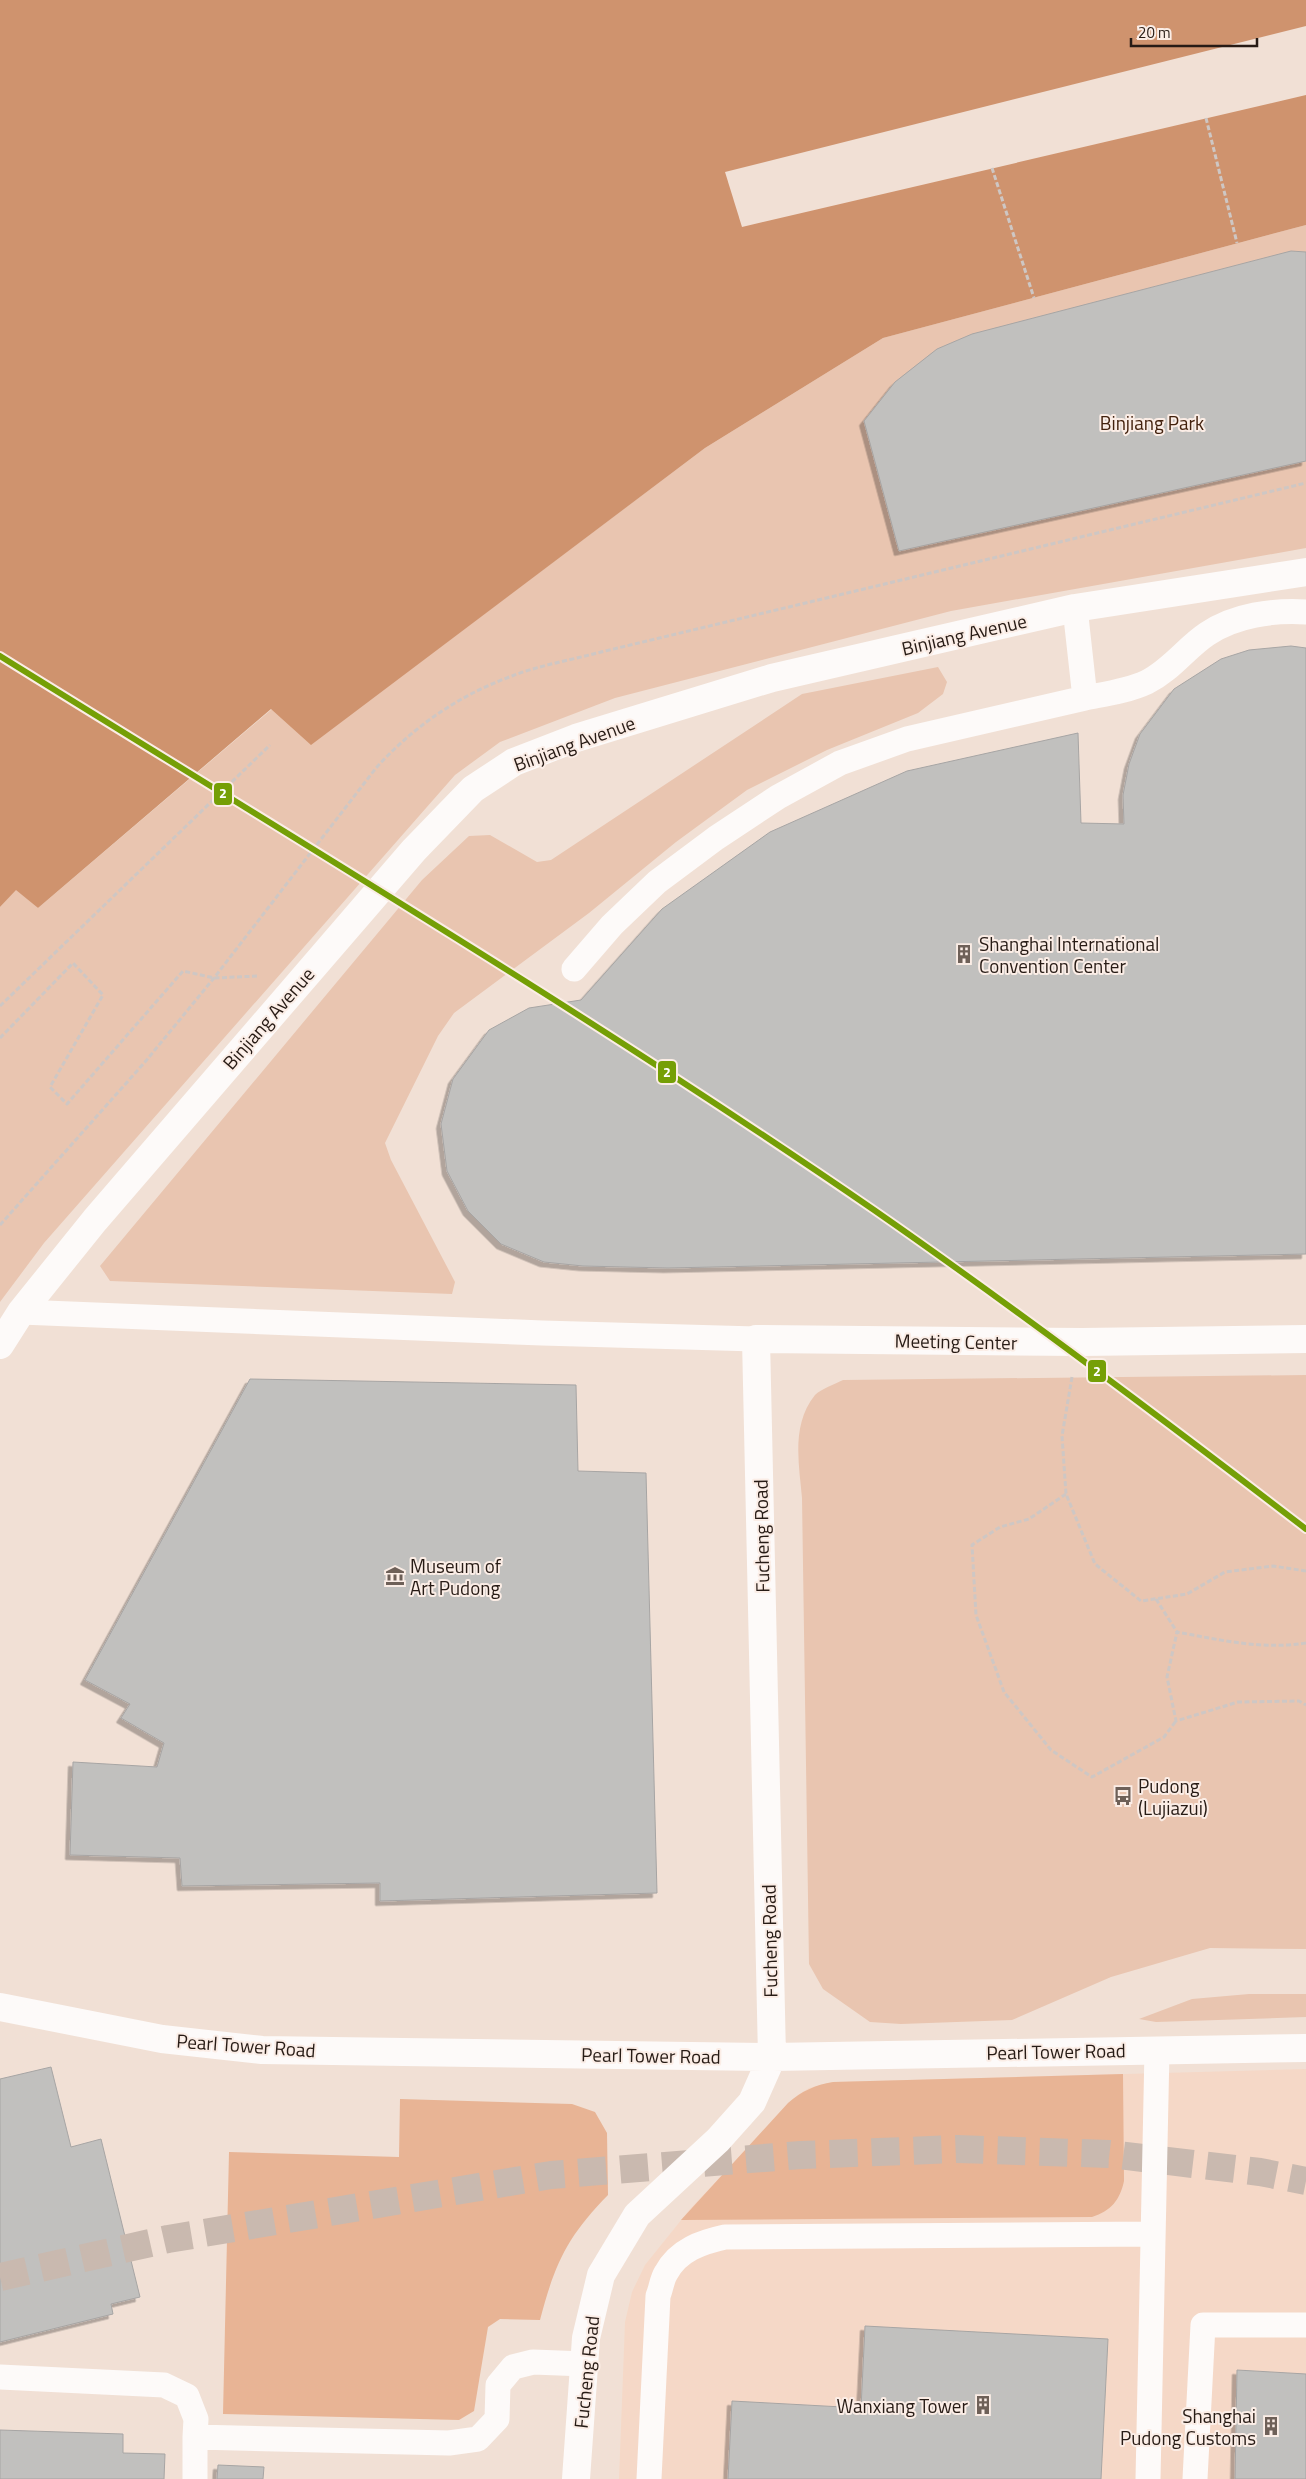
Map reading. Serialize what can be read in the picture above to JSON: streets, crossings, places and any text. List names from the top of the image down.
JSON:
{
  "streets": {
    "street": [
      "Binjiang Avenue",
      "Meeting Center",
      "Fucheng Road",
      "Pearl Tower Road"
    ]
  },
  "crossings": [
    ["Meeting Center", "Fucheng Road"],
    ["Fucheng Road", "Pearl Tower Road"]
  ],
  "parks": ["Binjiang Park"],
  "places": {
    "building": ["Shanghai International Convention Center", "Wanxiang Tower", "Shanghai Pudong Customs"],
    "museum": ["Museum of Art Pudong"],
    "bus stop": ["Pudong (Lujiazui)"]
  },
  "lines": ["transit line 2"],
  "scale_bar": "20 m"
}
